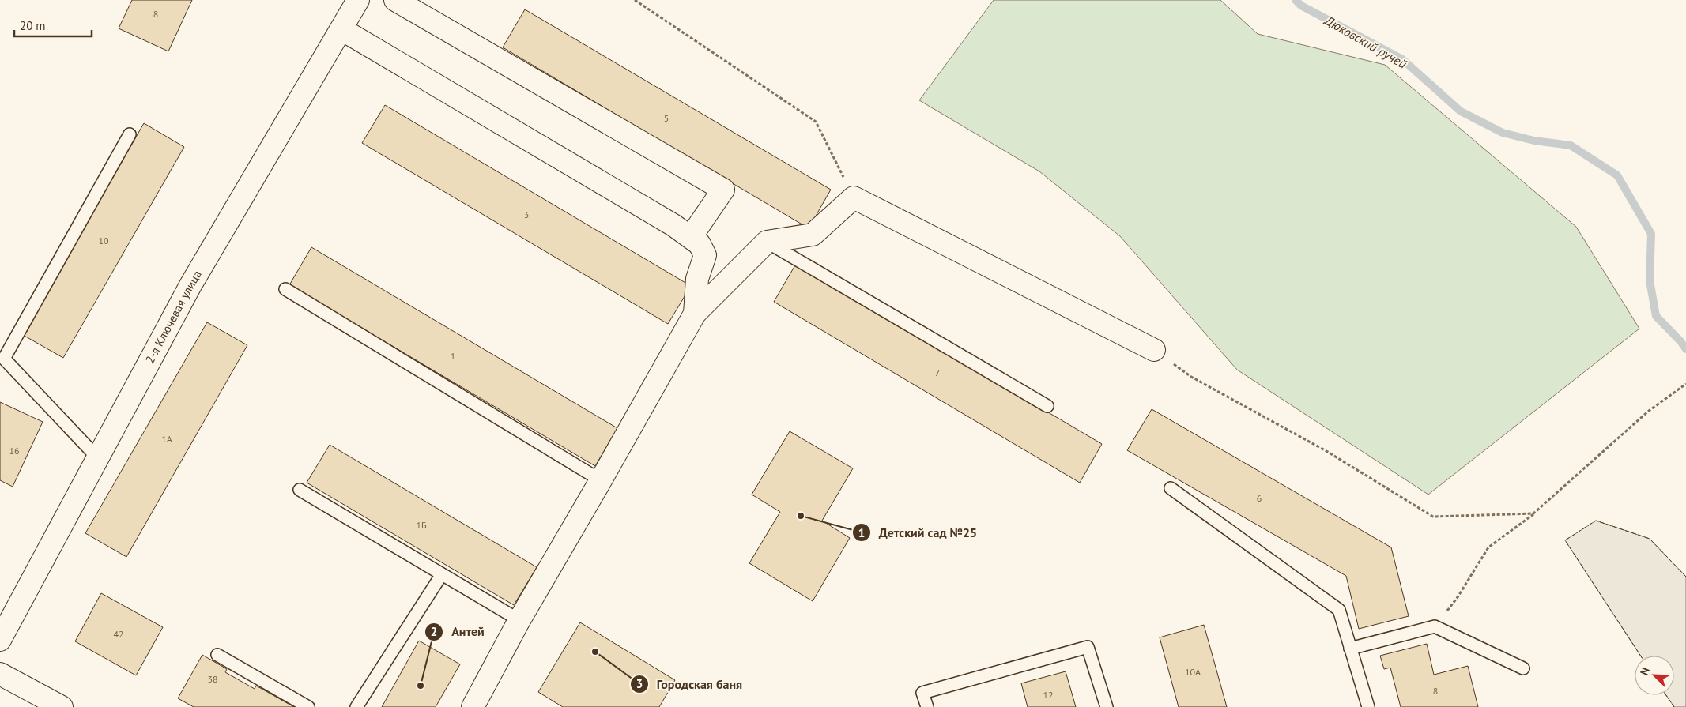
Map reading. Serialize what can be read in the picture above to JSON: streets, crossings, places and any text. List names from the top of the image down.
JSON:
{
  "streets": {
    "street": ["2-я Ключевая улица"]
  },
  "water": ["Дюковский ручей"],
  "places": ["Детский сад №25", "Городская баня", "Антей"],
  "house_numbers": [
    "8",
    "5",
    "3",
    "10",
    "1",
    "7",
    "1А",
    "16",
    "6",
    "1Б",
    "42",
    "10А",
    "38",
    "8",
    "12"
  ],
  "scale_bar": "20 m",
  "north": "top left"
}
